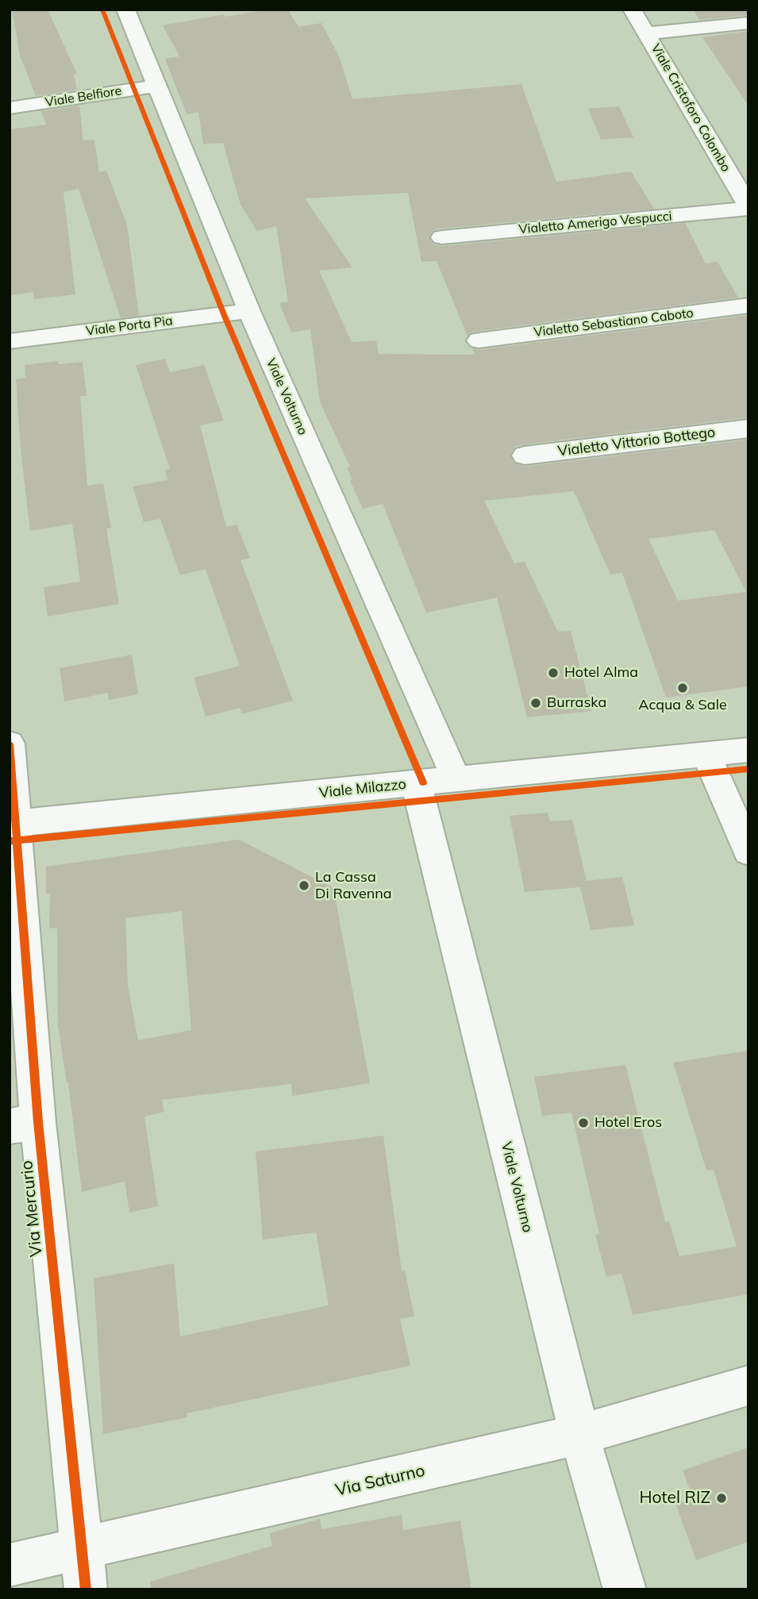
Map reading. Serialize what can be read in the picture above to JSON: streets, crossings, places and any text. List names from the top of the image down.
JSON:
{
  "streets": {
    "street": [
      "Viale Belfiore",
      "Viale Cristoforo Colombo",
      "Vialetto Amerigo Vespucci",
      "Vialetto Sebastiano Caboto",
      "Viale Porta Pia",
      "Viale Volturno",
      "Vialetto Vittorio Bottego",
      "Viale Milazzo",
      "Via Mercurio",
      "Via Saturno"
    ]
  },
  "crossings": [
    ["Viale Belfiore", "Viale Volturno"],
    ["Viale Cristoforo Colombo", "Vialetto Amerigo Vespucci"],
    ["Viale Porta Pia", "Viale Volturno"],
    ["Viale Volturno", "Viale Milazzo"],
    ["Viale Volturno", "Via Saturno"],
    ["Viale Milazzo", "Via Mercurio"],
    ["Via Mercurio", "Via Saturno"]
  ],
  "places": [
    "Hotel Alma",
    "Acqua & Sale",
    "Burraska",
    "La Cassa Di Ravenna",
    "Hotel Eros",
    "Hotel RIZ"
  ]
}
